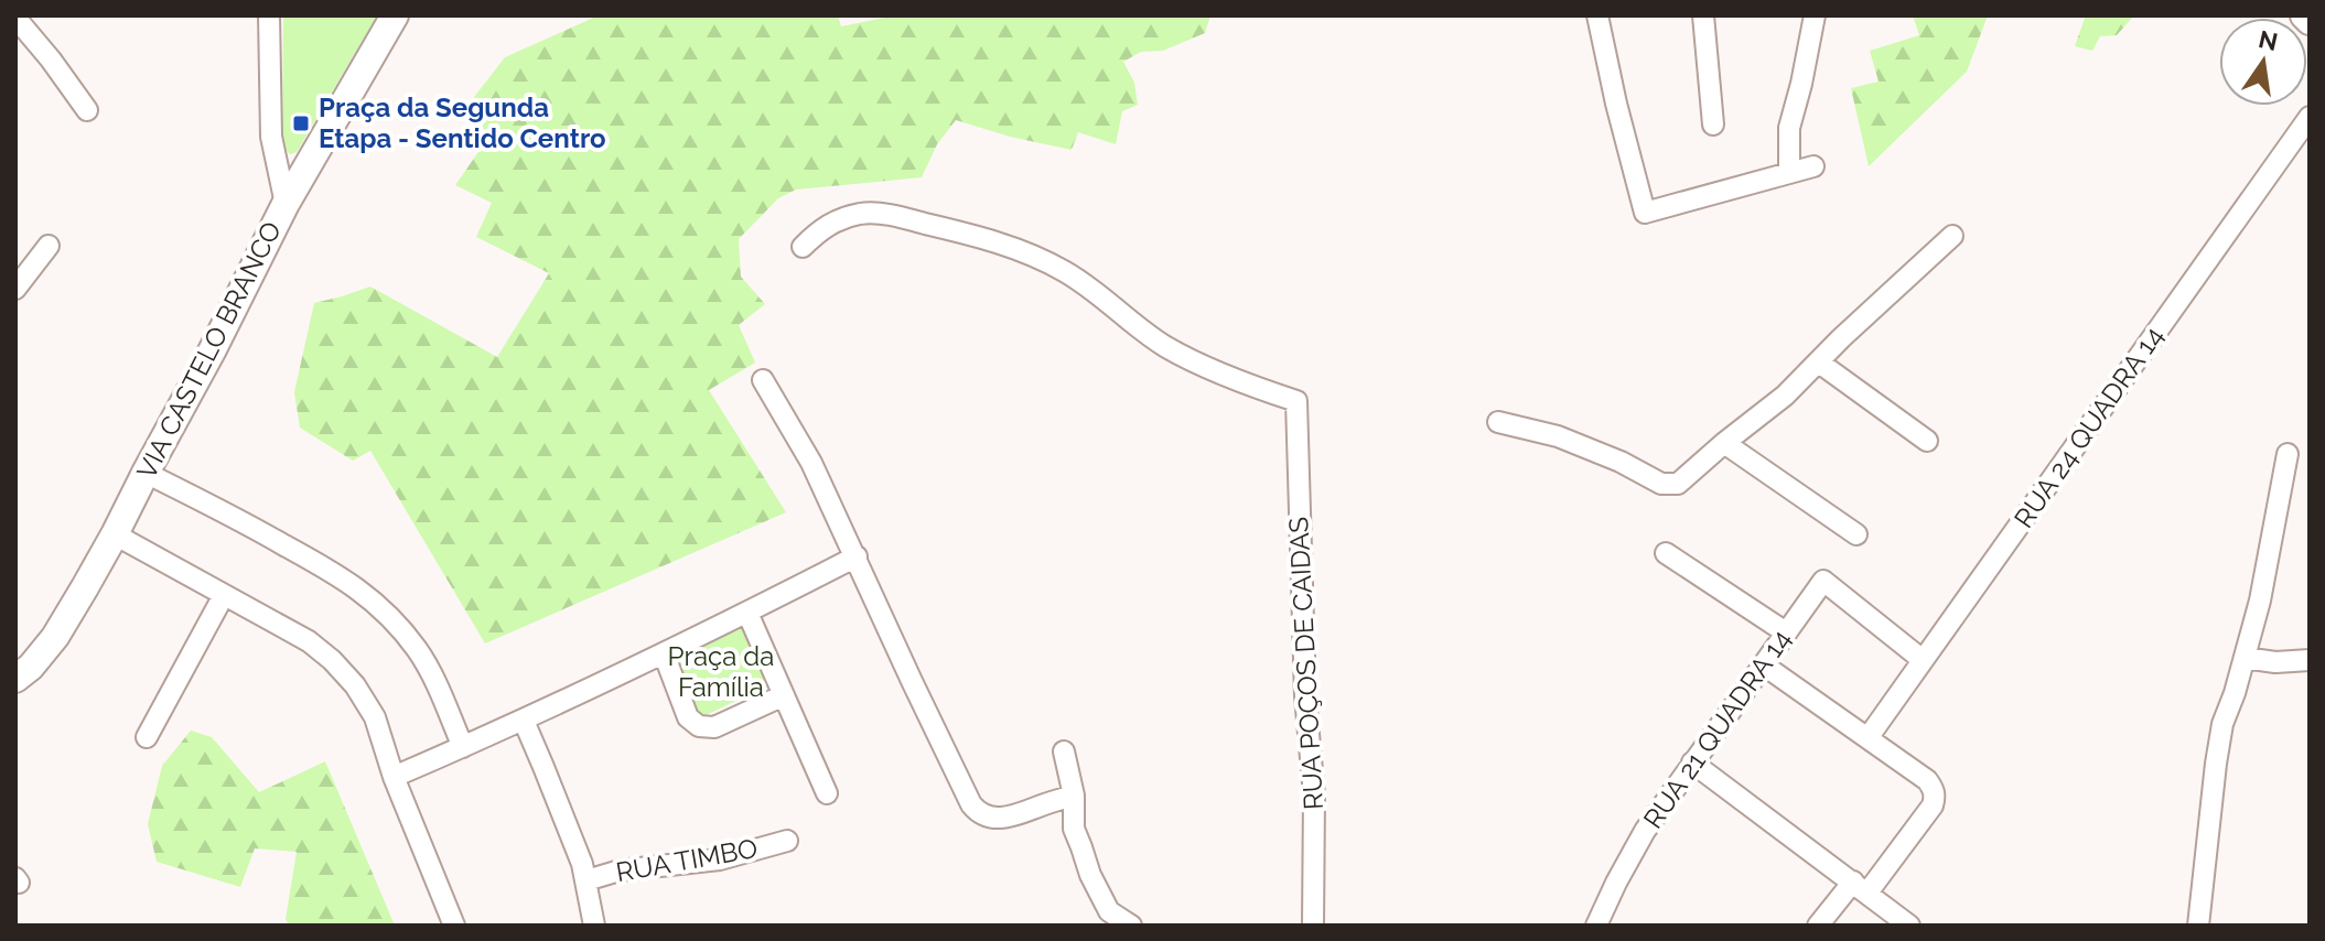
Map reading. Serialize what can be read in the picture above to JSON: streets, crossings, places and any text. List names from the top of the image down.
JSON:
{
  "streets": {
    "main road": ["VIA CASTELO BRANCO"],
    "street": [
      "RUA 24 QUADRA 14",
      "RUA POÇOS DE CAIDAS",
      "RUA 21 QUADRA 14",
      "RUA TIMBO"
    ]
  },
  "crossings": [
    ["RUA 24 QUADRA 14", "RUA 21 QUADRA 14"]
  ],
  "parks": ["Praça da Família"],
  "places": {
    "transit": ["Praça da Segunda Etapa - Sentido Centro"]
  },
  "north": "top"
}
